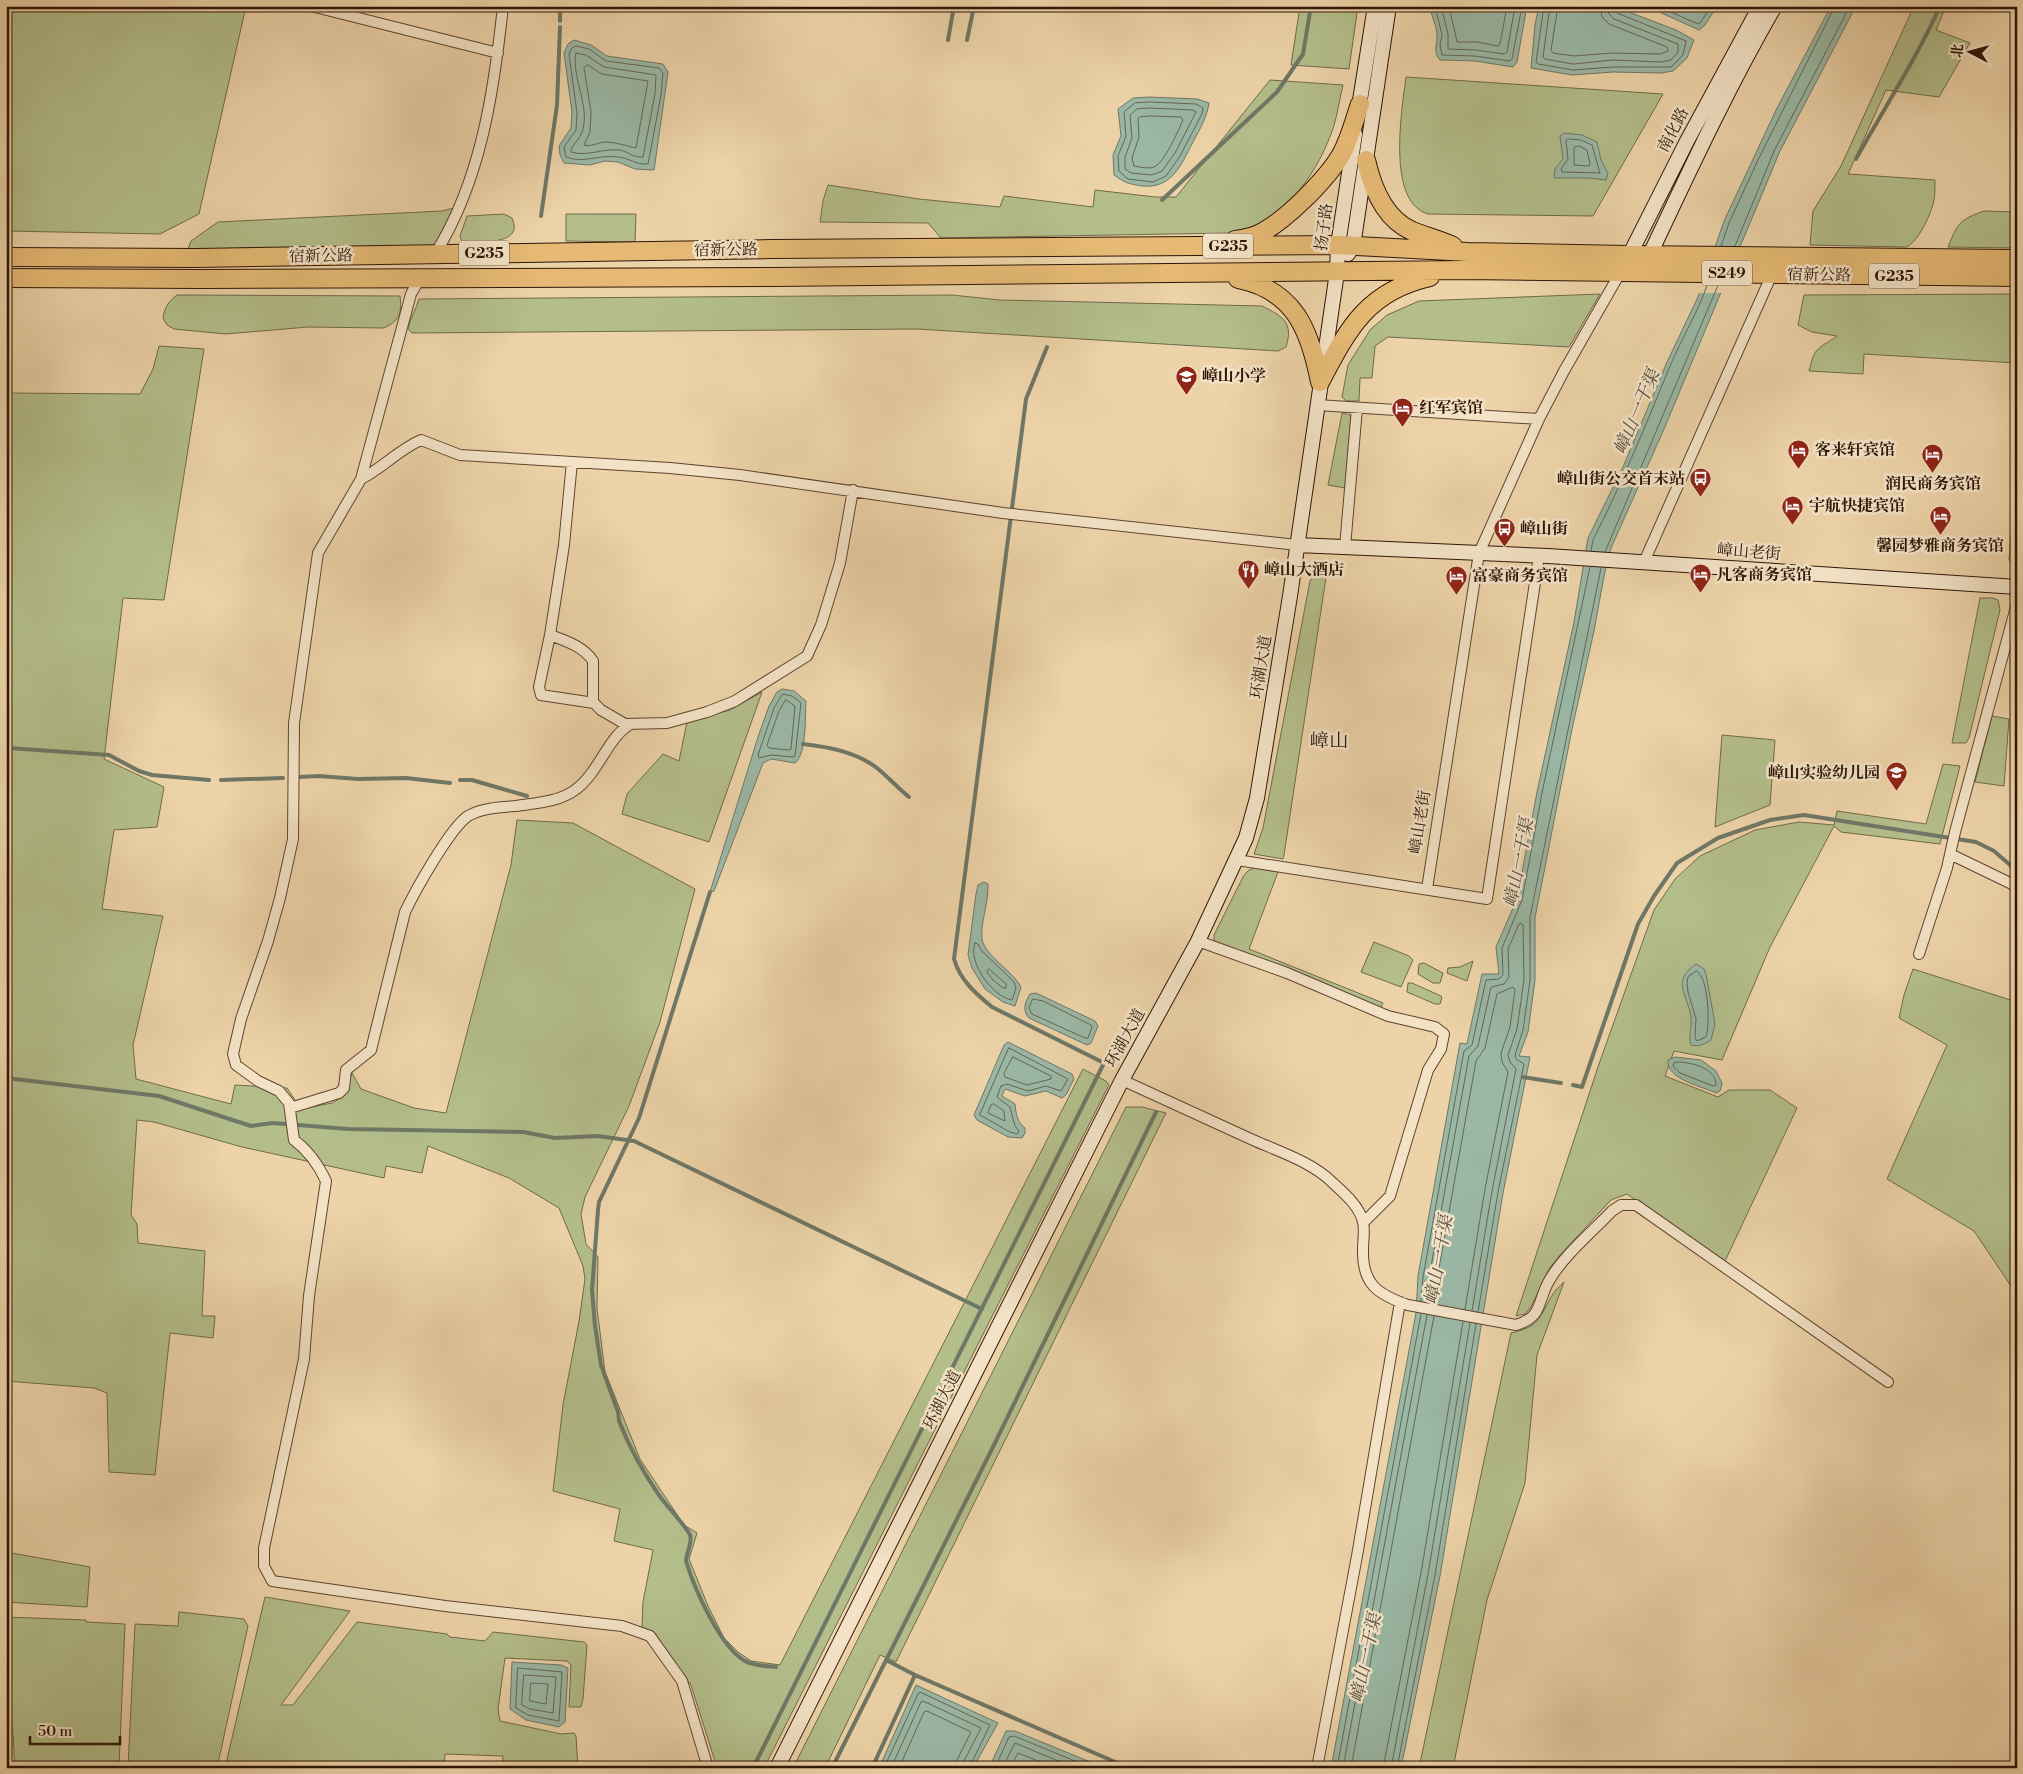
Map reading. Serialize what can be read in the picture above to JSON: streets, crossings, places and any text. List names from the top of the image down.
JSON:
{
  "streets": {
    "highway": ["G235", "宿新公路", "S249"],
    "main road": [
      "南化路",
      "扬子路",
      "嶂山老街",
      "环湖大道"
    ]
  },
  "crossings": [
    ["南化路", "G235"],
    ["南化路", "嶂山老街"],
    ["扬子路", "G235"],
    ["扬子路", "环湖大道"],
    ["G235", "宿新公路"],
    ["G235", "嶂山老街"],
    ["G235", "环湖大道"],
    ["嶂山老街", "环湖大道"]
  ],
  "districts": ["嶂山"],
  "water": ["嶂山一干渠"],
  "places": {
    "school or university": ["嶂山小学", "嶂山实验幼儿园"],
    "hotel": [
      "红军宾馆",
      "客来轩宾馆",
      "润民商务宾馆",
      "宇航快捷宾馆",
      "馨园梦雅商务宾馆",
      "凡客商务宾馆",
      "富豪商务宾馆"
    ],
    "bus stop": ["嶂山街公交首末站", "嶂山街"],
    "restaurant": ["嶂山大酒店"]
  },
  "scale_bar": "50 m",
  "north": "left"
}
